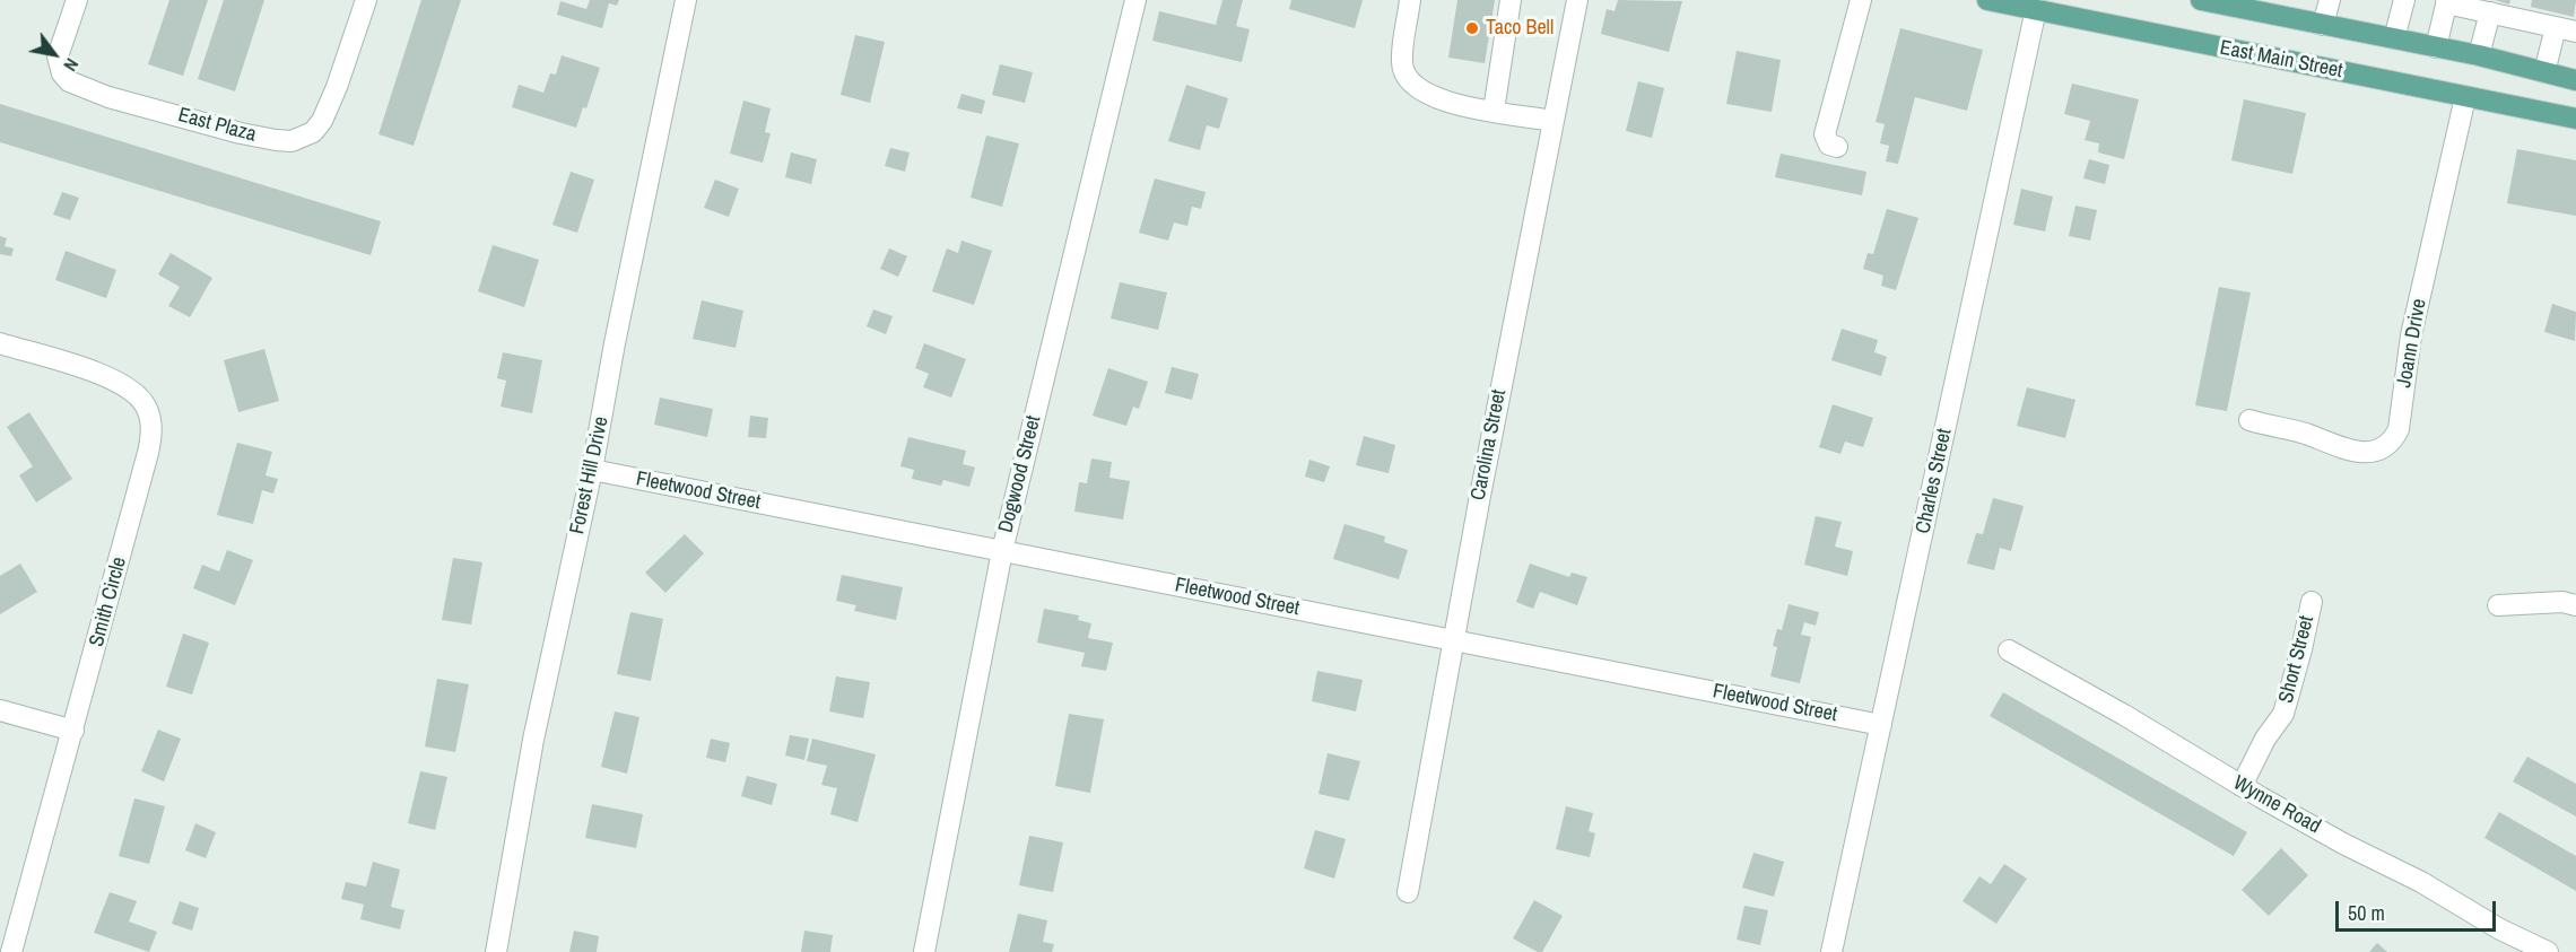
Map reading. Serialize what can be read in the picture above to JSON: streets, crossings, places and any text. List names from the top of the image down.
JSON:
{
  "streets": {
    "main road": ["East Main Street"],
    "street": [
      "East Plaza",
      "Joann Drive",
      "Carolina Street",
      "Dogwood Street",
      "Forest Hill Drive",
      "Charles Street",
      "Fleetwood Street",
      "Smith Circle",
      "Short Street",
      "Wynne Road"
    ]
  },
  "crossings": [
    ["East Main Street", "Joann Drive"],
    ["East Main Street", "Charles Street"],
    ["Carolina Street", "Fleetwood Street"],
    ["Dogwood Street", "Fleetwood Street"],
    ["Forest Hill Drive", "Fleetwood Street"],
    ["Charles Street", "Fleetwood Street"],
    ["Short Street", "Wynne Road"]
  ],
  "places": ["Taco Bell"],
  "scale_bar": "50 m",
  "north": "bottom right"
}
